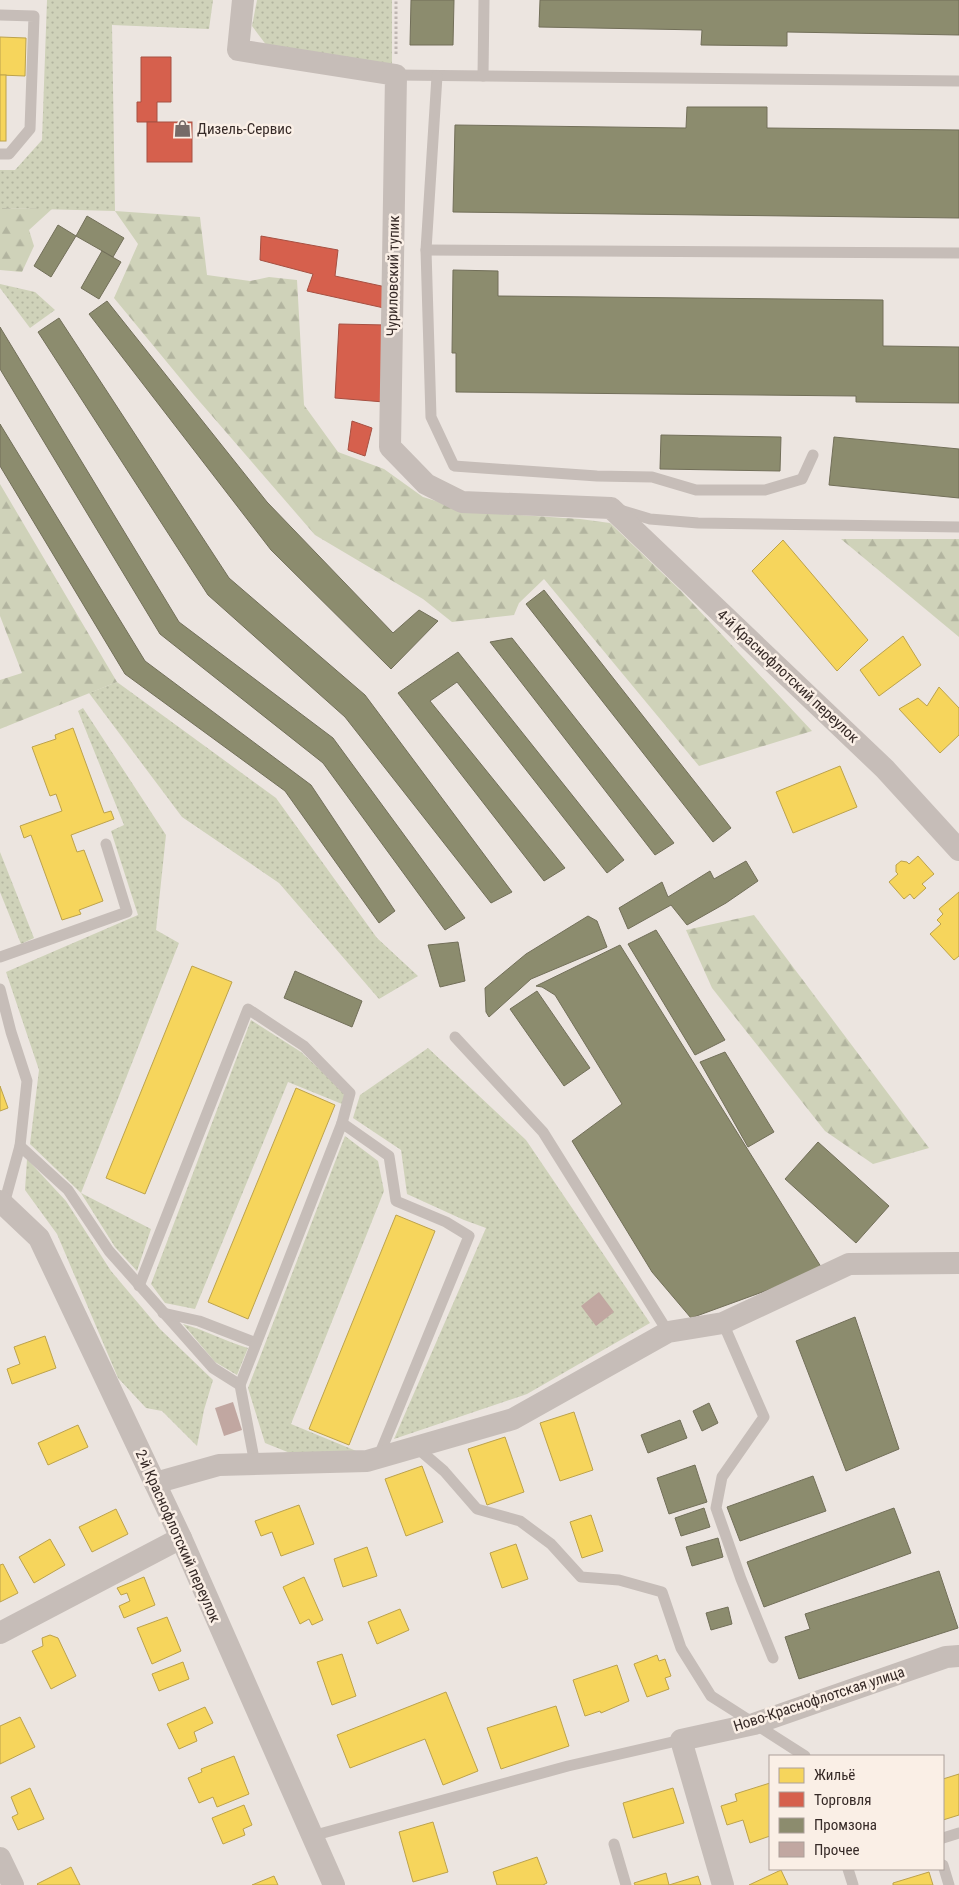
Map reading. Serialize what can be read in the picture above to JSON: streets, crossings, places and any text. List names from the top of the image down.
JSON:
{
  "streets": {
    "street": [
      "Чуриловский тупик",
      "4-й Краснофлотский переулок",
      "2-й Краснофлотский переулок",
      "Ново-Краснофлотская улица"
    ]
  },
  "crossings": [
    ["Чуриловский тупик", "4-й Краснофлотский переулок"]
  ],
  "places": {
    "shop": ["Дизель-Сервис"]
  },
  "legend": [
    "Жильё",
    "Торговля",
    "Промзона",
    "Прочее"
  ]
}
